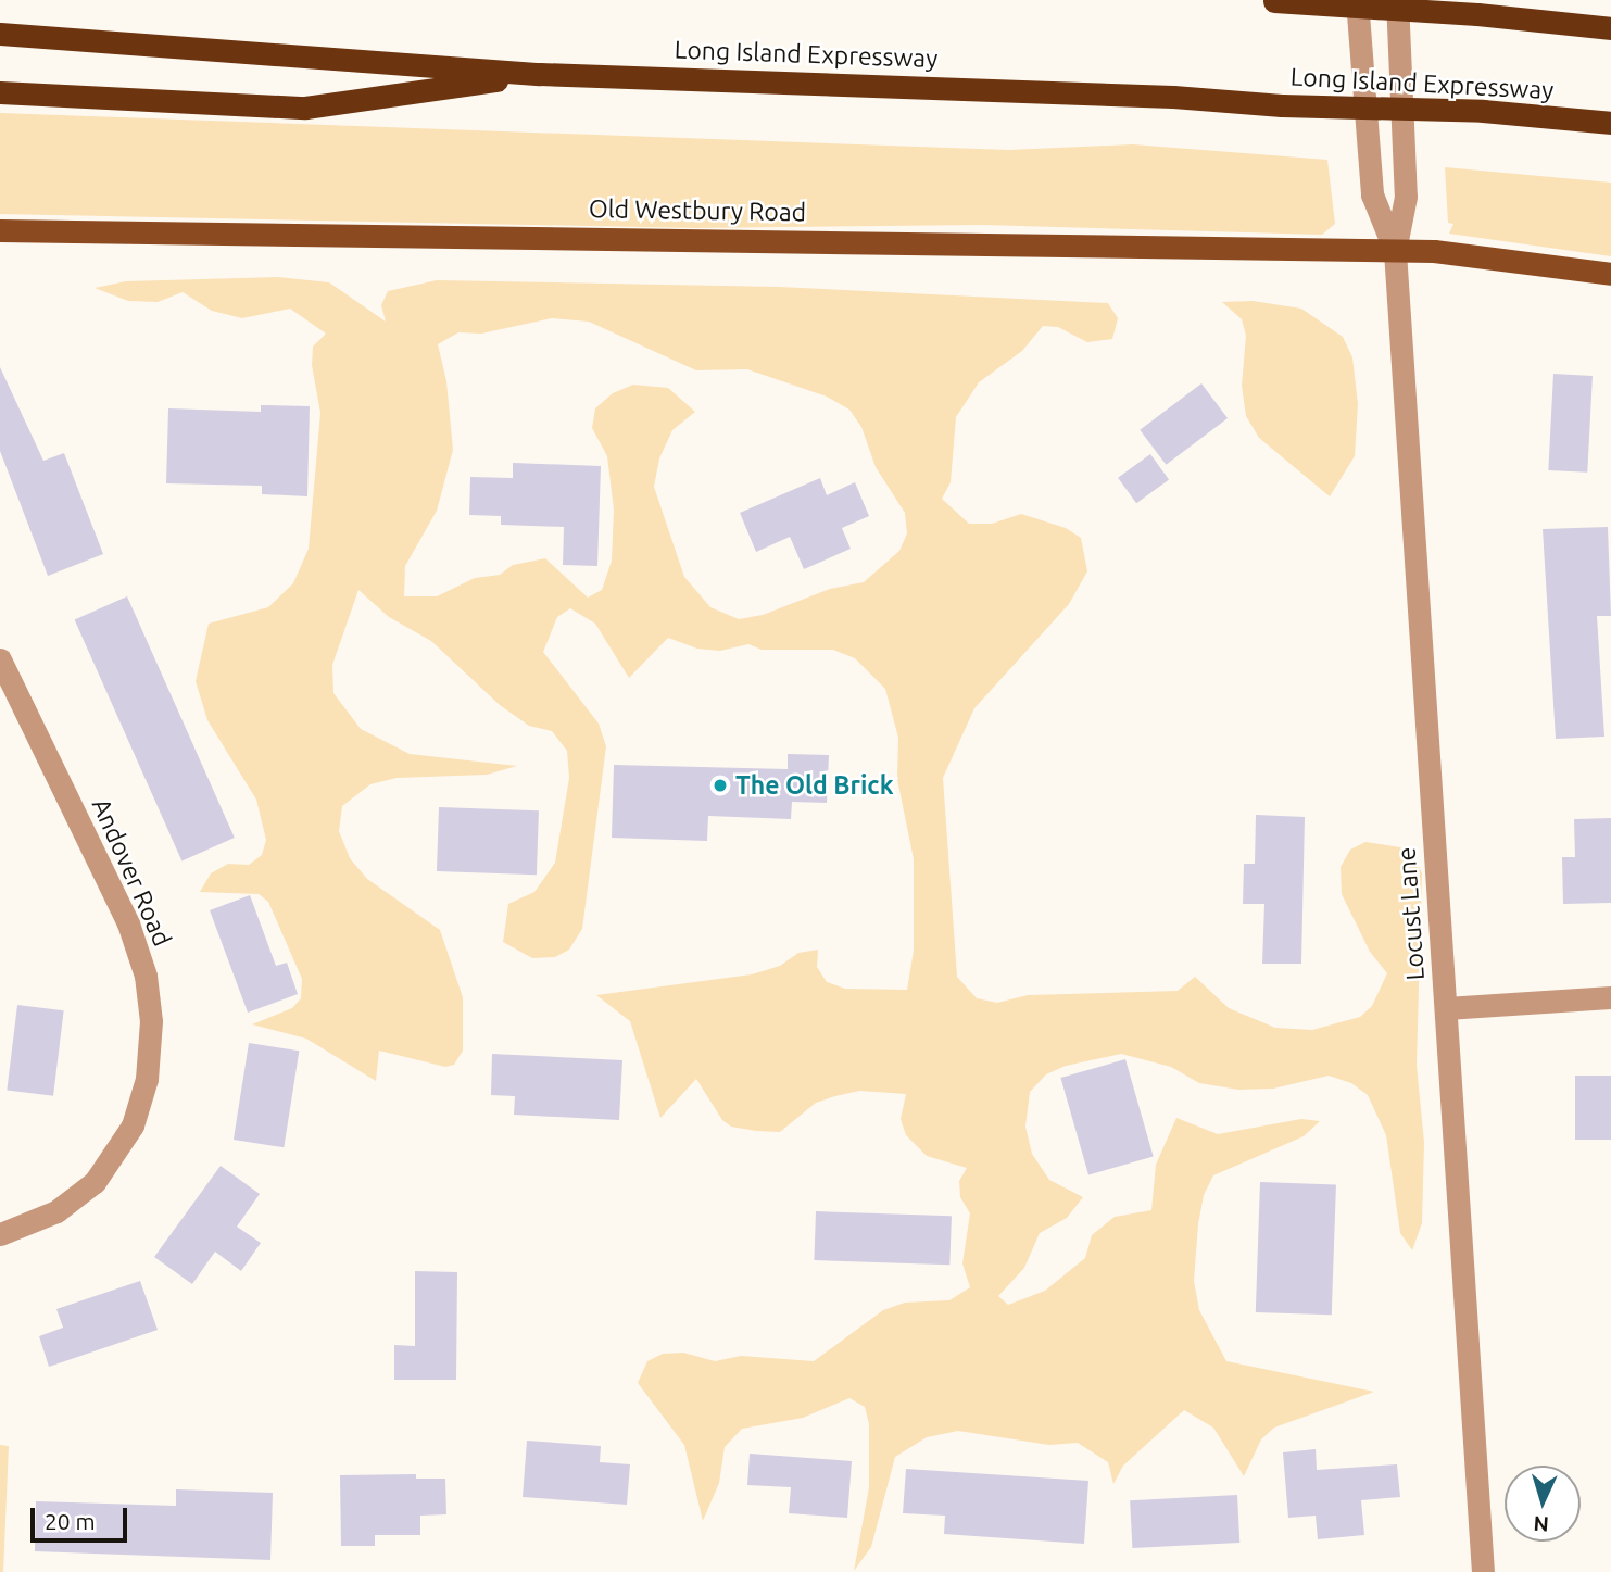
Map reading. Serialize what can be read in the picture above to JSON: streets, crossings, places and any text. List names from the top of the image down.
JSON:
{
  "streets": {
    "highway": ["Long Island Expressway"],
    "main road": ["Old Westbury Road"],
    "street": ["Andover Road", "Locust Lane"]
  },
  "crossings": [
    ["Old Westbury Road", "Locust Lane"]
  ],
  "places": ["The Old Brick"],
  "scale_bar": "20 m",
  "north": "bottom"
}
